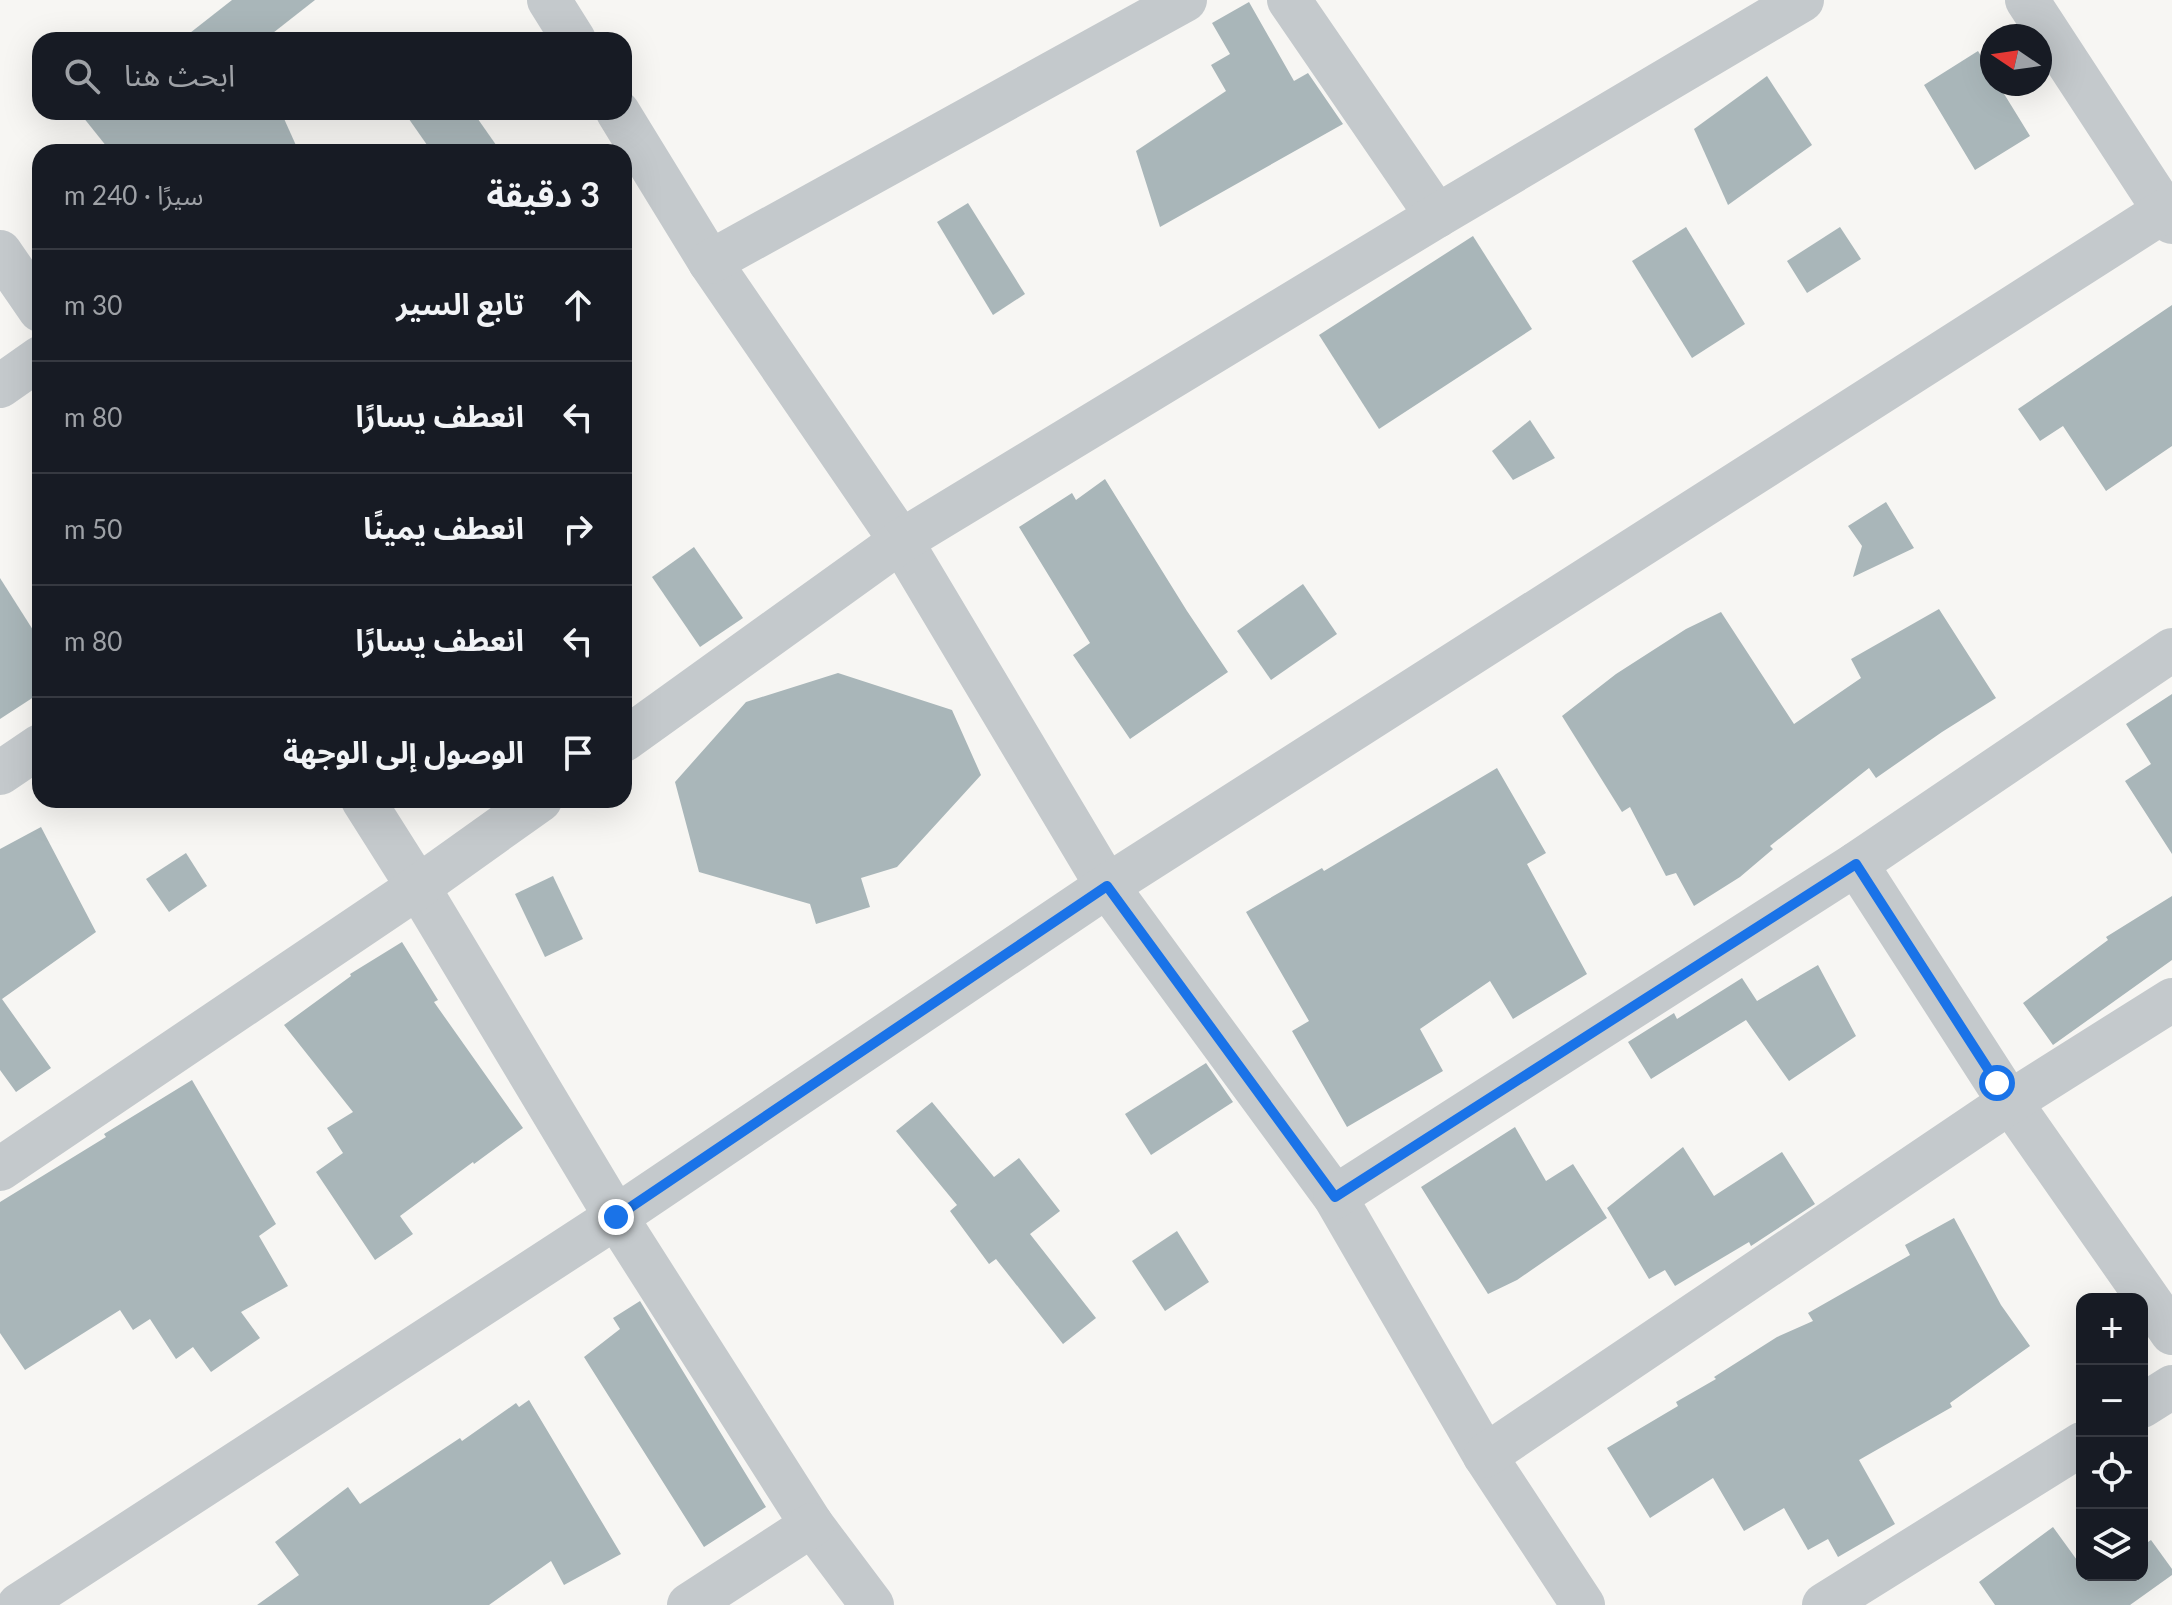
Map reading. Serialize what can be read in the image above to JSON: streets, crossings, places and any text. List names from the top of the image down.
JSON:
{
  "north": "left",
  "page": {
    "search": "ابحث هنا",
    "heading": ["3 دقيقة", "سيرًا · 240 m"],
    "list": [
      ["تابع السير", "30 m"],
      ["انعطف يسارًا", "80 m"],
      ["انعطف يمينًا", "50 m"],
      ["انعطف يسارًا", "80 m"],
      "الوصول إلى الوجهة"
    ],
    "map_buttons": ["+", "−"]
  }
}
